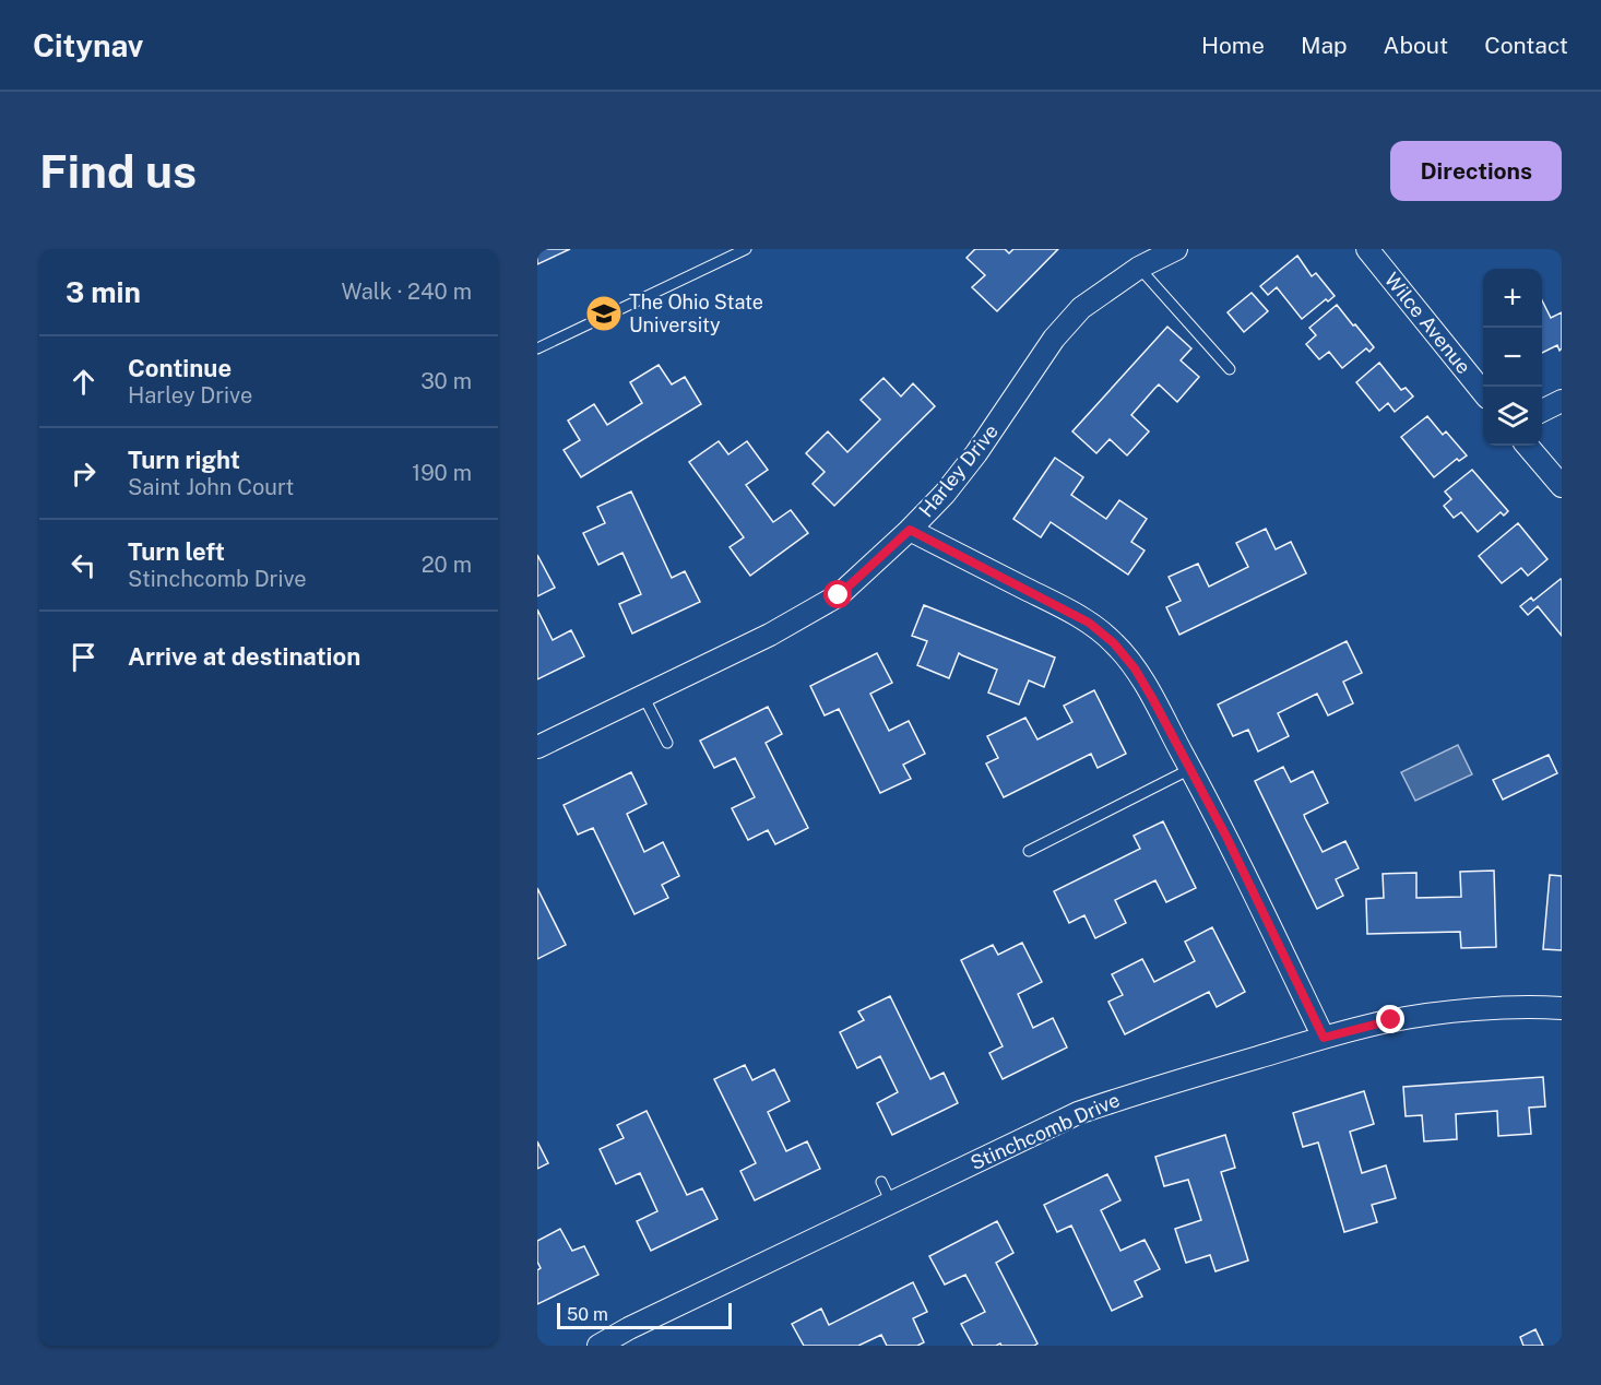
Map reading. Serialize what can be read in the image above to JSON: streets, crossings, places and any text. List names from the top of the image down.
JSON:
{
  "streets": {
    "street": ["Wilce Avenue", "Harley Drive", "Stinchcomb Drive"]
  },
  "places": {
    "school or university": ["The Ohio State University"]
  },
  "scale_bar": "50 m",
  "page": {
    "header": "Citynav",
    "nav": [
      "Home",
      "Map",
      "About",
      "Contact"
    ],
    "buttons": "Directions",
    "title": "Find us",
    "heading": ["3 min", "Walk · 240 m"],
    "map_buttons": ["+", "−"],
    "list": [
      ["Continue", "Harley Drive", "30 m"],
      ["Turn right", "Saint John Court", "190 m"],
      ["Turn left", "Stinchcomb Drive", "20 m"],
      "Arrive at destination"
    ],
    "scale": "50 m"
  }
}
